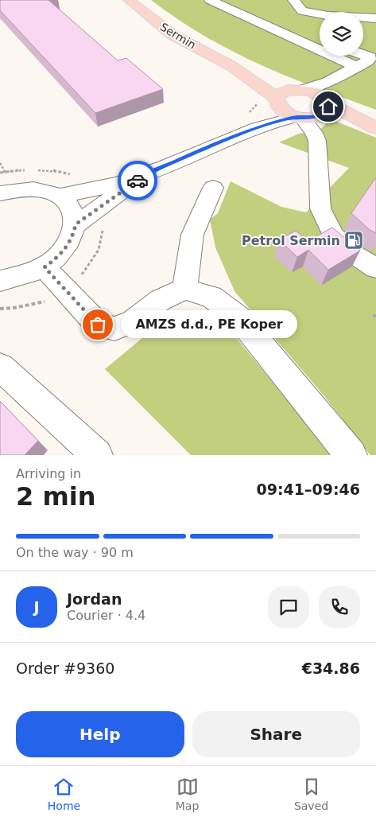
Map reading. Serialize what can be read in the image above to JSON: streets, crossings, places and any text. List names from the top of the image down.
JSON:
{
  "streets": {
    "main road": ["Sermin"]
  },
  "places": {
    "fuel station": ["Petrol Sermin"],
    "other": ["AMZS d.d., PE Koper"]
  },
  "page": {
    "bubble": "AMZS d.d., PE Koper",
    "heading": ["2 min", "Arriving in", "09:41–09:46"],
    "panel": [
      "Jordan",
      "Courier · 4.4",
      "Order #9360",
      "€34.86"
    ],
    "bar": "On the way · 90 m",
    "round": "J",
    "buttons": ["Help", "Share"],
    "tabs": ["Home", "Map", "Saved"]
  }
}
